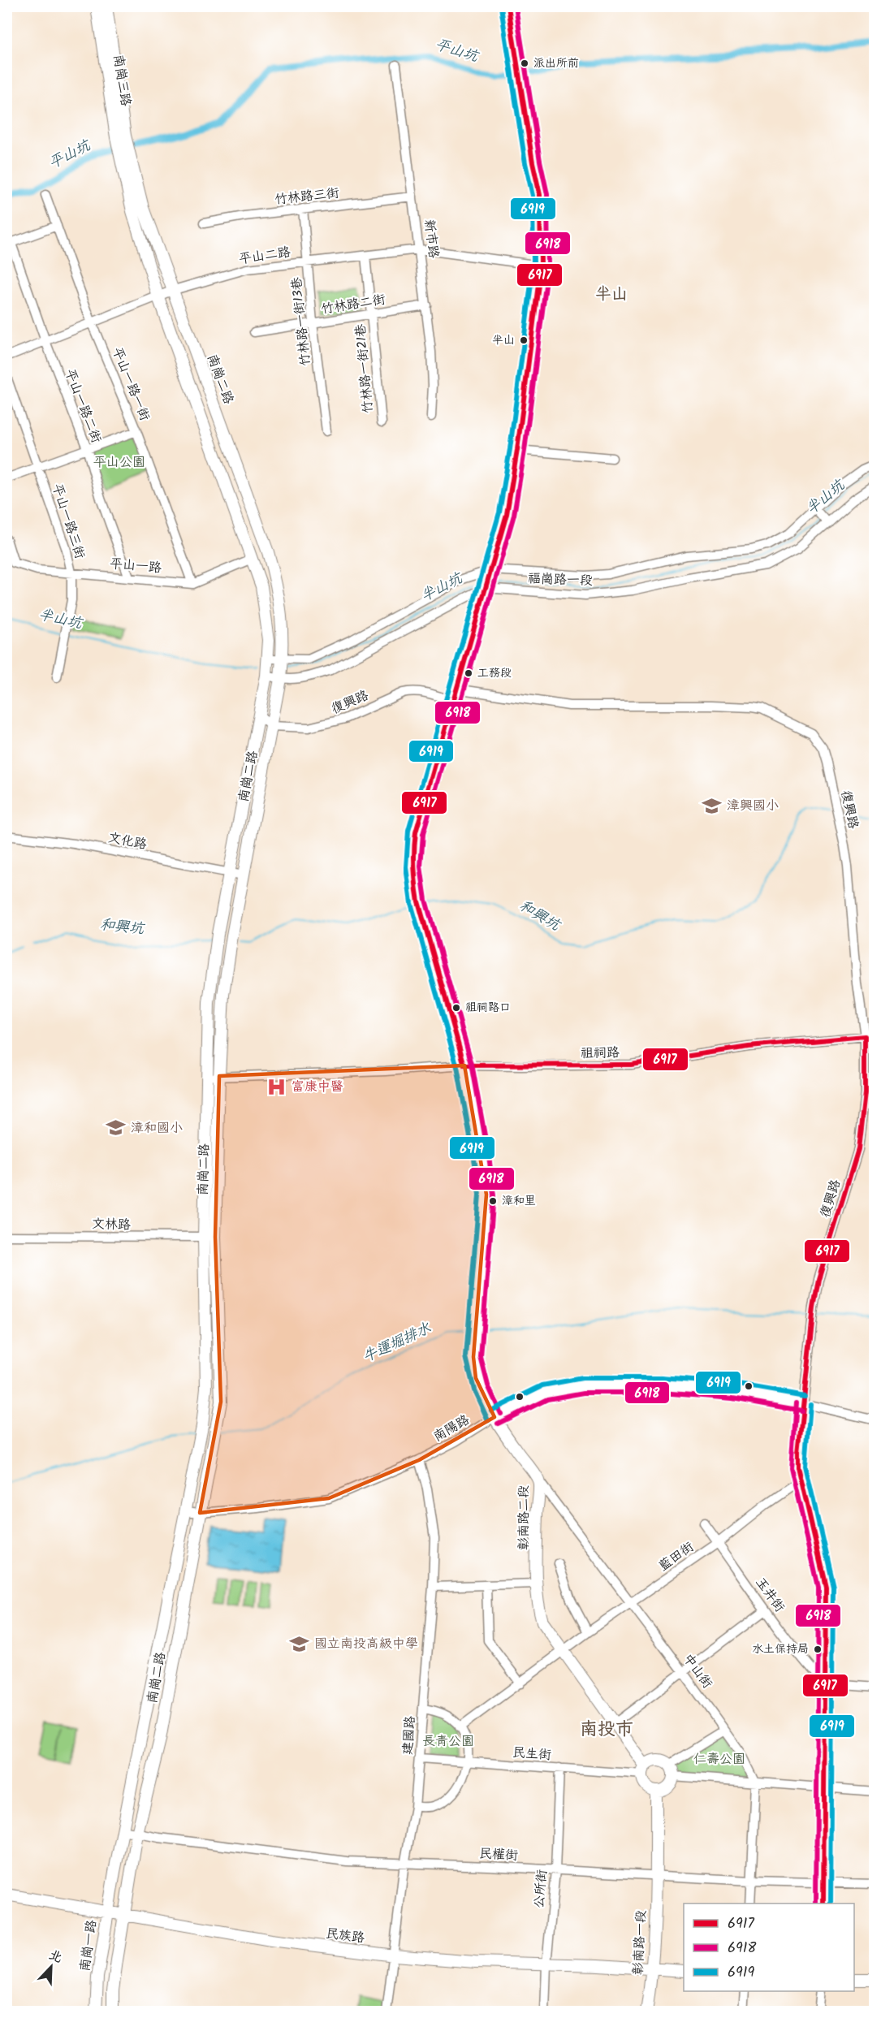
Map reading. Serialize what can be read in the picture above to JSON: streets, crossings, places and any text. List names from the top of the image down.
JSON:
{
  "streets": {
    "main road": [
      "南崗三路",
      "南崗二路",
      "彰南路二段",
      "民族路",
      "彰南路一段",
      "南崗一路"
    ],
    "street": [
      "竹林路三街",
      "新市路",
      "平山二路",
      "竹林路二街",
      "竹林路一街13巷",
      "竹林路一街21巷",
      "平山一路一街",
      "平山一路二街",
      "平山一路三街",
      "平山一路",
      "福崗路一段",
      "復興路",
      "文化路",
      "祖祠路",
      "文林路",
      "南陽路",
      "藍田街",
      "玉井街",
      "中山街",
      "建國路",
      "民生街",
      "民權街",
      "公所街"
    ]
  },
  "crossings": [
    ["南崗三路", "南崗二路"],
    ["竹林路三街", "新市路"],
    ["竹林路三街", "竹林路一街13巷"],
    ["新市路", "平山二路"],
    ["新市路", "竹林路二街"],
    ["平山二路", "竹林路一街13巷"],
    ["平山二路", "竹林路一街21巷"],
    ["平山二路", "南崗二路"],
    ["平山二路", "平山一路一街"],
    ["平山二路", "平山一路二街"],
    ["平山二路", "彰南路二段"],
    ["竹林路二街", "竹林路一街13巷"],
    ["竹林路二街", "竹林路一街21巷"],
    ["南崗二路", "平山一路"],
    ["南崗二路", "福崗路一段"],
    ["南崗二路", "復興路"],
    ["南崗二路", "文化路"],
    ["南崗二路", "祖祠路"],
    ["南崗二路", "文林路"],
    ["南崗二路", "南陽路"],
    ["南崗二路", "民權街"],
    ["南崗二路", "民族路"],
    ["南崗二路", "南崗一路"],
    ["平山一路一街", "平山一路"],
    ["平山一路二街", "平山一路"],
    ["平山一路三街", "平山一路"],
    ["福崗路一段", "彰南路二段"],
    ["復興路", "祖祠路"],
    ["復興路", "南陽路"],
    ["復興路", "彰南路二段"],
    ["復興路", "藍田街"],
    ["復興路", "玉井街"],
    ["復興路", "民權街"],
    ["祖祠路", "彰南路二段"],
    ["南陽路", "彰南路二段"],
    ["南陽路", "建國路"],
    ["彰南路二段", "藍田街"],
    ["彰南路二段", "中山街"],
    ["彰南路二段", "民生街"],
    ["藍田街", "玉井街"],
    ["藍田街", "中山街"],
    ["中山街", "民權街"],
    ["建國路", "民生街"],
    ["建國路", "民權街"],
    ["建國路", "民族路"],
    ["民生街", "公所街"],
    ["民權街", "公所街"],
    ["民權街", "彰南路一段"],
    ["公所街", "民族路"],
    ["民族路", "彰南路一段"],
    ["民族路", "南崗一路"]
  ],
  "districts": ["半山", "南投市"],
  "water": [
    "平山坑",
    "半山坑",
    "和興坑",
    "牛運堀排水"
  ],
  "parks": ["平山公園", "長青公園", "仁壽公園"],
  "places": {
    "other": [
      "派出所前",
      "半山",
      "工務段",
      "祖祠路口",
      "漳和里",
      "水土保持局"
    ],
    "school or university": ["漳興國小", "漳和國小", "國立南投高級中學"],
    "hospital": ["富康中醫"]
  },
  "lines": ["transit line 6917", "transit line 6918", "transit line 6919"],
  "legend": ["6917", "6918", "6919"],
  "north": "top right"
}
